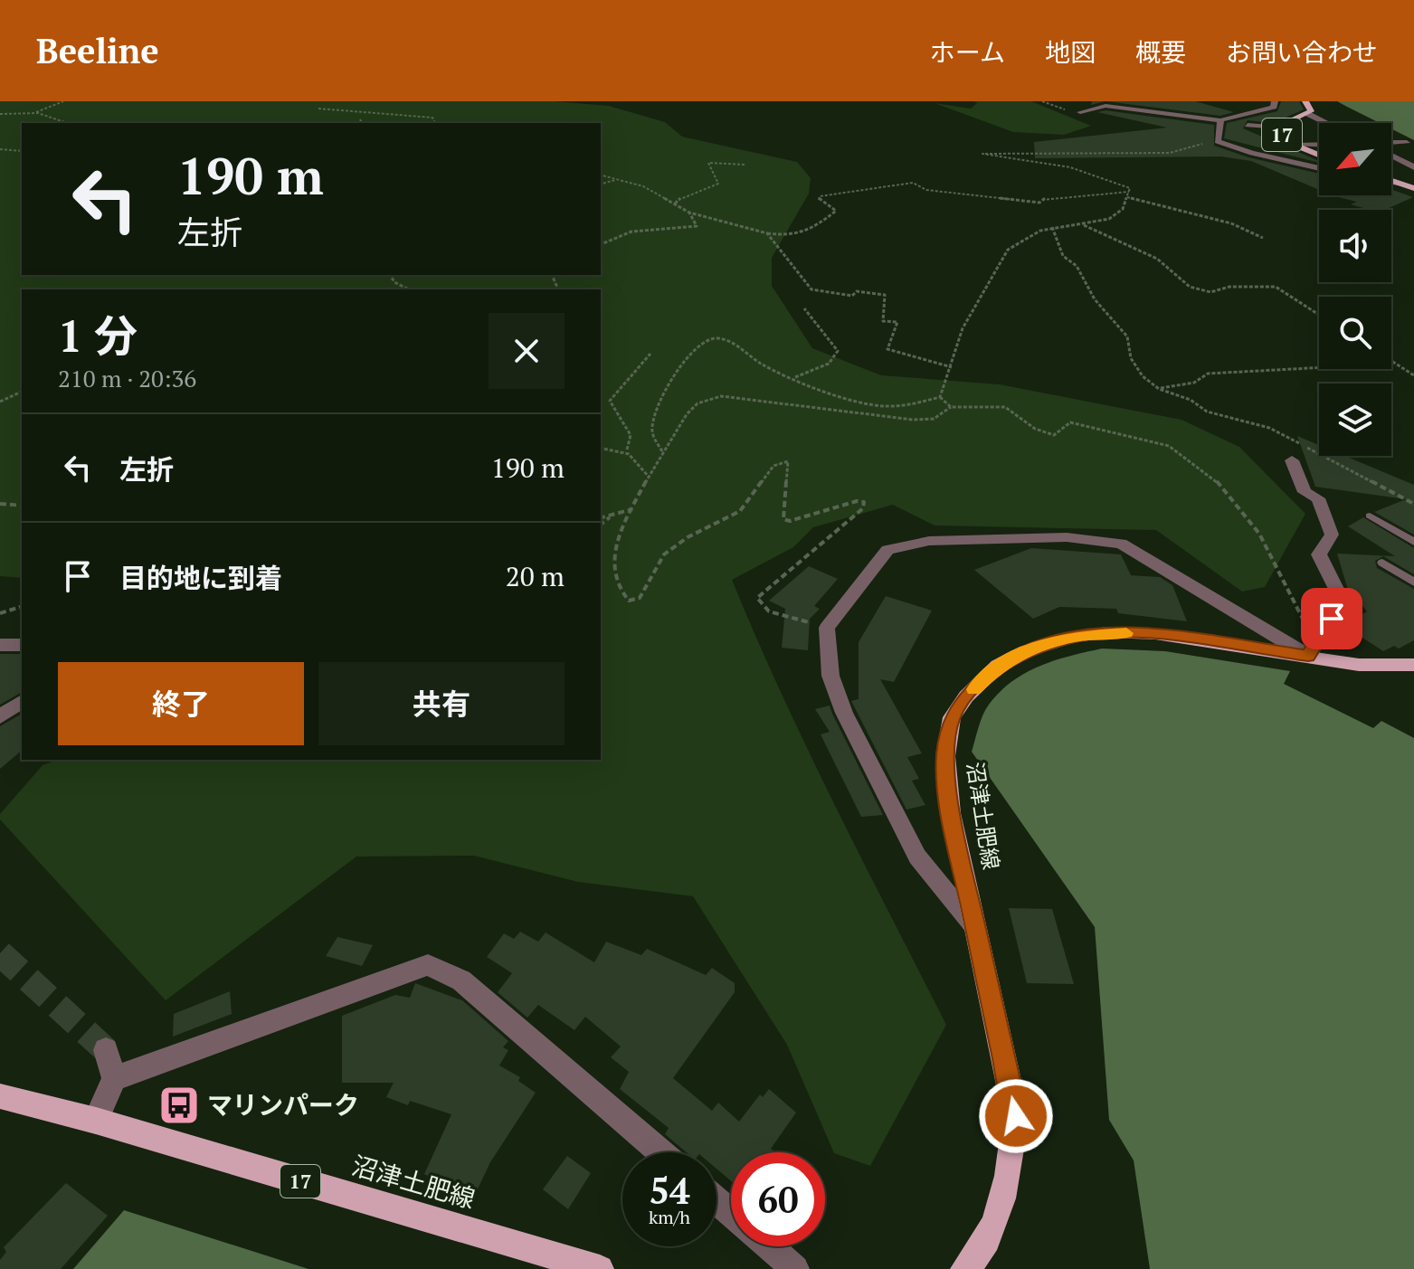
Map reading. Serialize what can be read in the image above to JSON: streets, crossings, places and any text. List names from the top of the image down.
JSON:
{
  "streets": {
    "main road": ["17", "沼津土肥線"]
  },
  "places": {
    "bus stop": ["マリンパーク"]
  },
  "north": "bottom left",
  "page": {
    "header": "Beeline",
    "nav": [
      "ホーム",
      "地図",
      "概要",
      "お問い合わせ"
    ],
    "turn": ["190 m", "左折"],
    "heading": ["1 分", "210 m · 20:36"],
    "list": [
      {
        "name": "左折",
        "value": "190 m"
      },
      {
        "name": "目的地に到着",
        "value": "20 m"
      }
    ],
    "buttons": ["終了", "共有"],
    "speed": "54 km/h",
    "limit": "60"
  }
}
